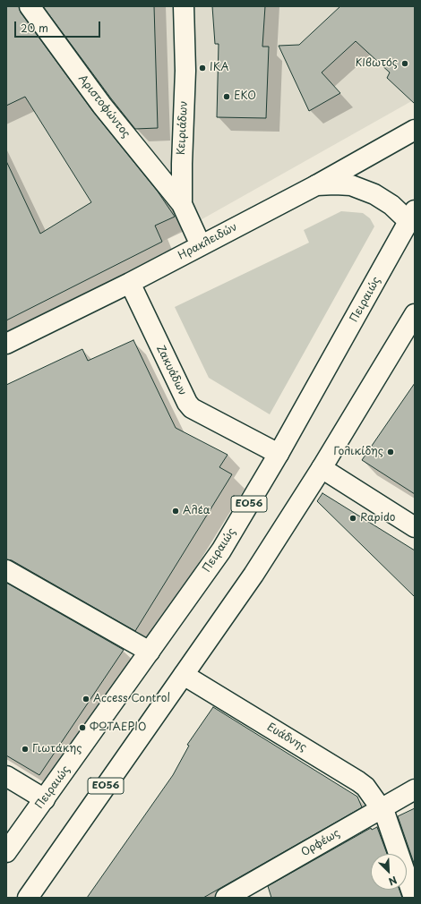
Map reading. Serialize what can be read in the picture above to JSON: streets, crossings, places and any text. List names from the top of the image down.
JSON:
{
  "streets": {
    "street": [
      "Αριστοφώντος",
      "Κειριάδων",
      "Ηρακλειδών",
      "Πειραιώς",
      "Ζακυάδων",
      "ΕΟ56",
      "Ευάδνης",
      "Ορφέως"
    ]
  },
  "crossings": [
    ["Αριστοφώντος", "Κειριάδων"],
    ["Κειριάδων", "Ηρακλειδών"],
    ["Ηρακλειδών", "Πειραιώς"],
    ["Ηρακλειδών", "Ζακυάδων"],
    ["Πειραιώς", "Ζακυάδων"],
    ["ΕΟ56", "Ευάδνης"],
    ["Ευάδνης", "Ορφέως"]
  ],
  "places": [
    "ΚΙβωτός",
    "ΙΚΑ",
    "EKO",
    "Γολικίδης",
    "Αλέα",
    "Rapido",
    "Access Control",
    "ΦΩΤΑΕΡΙΟ",
    "Γιωτάκης"
  ],
  "scale_bar": "20 m",
  "north": "bottom right"
}
